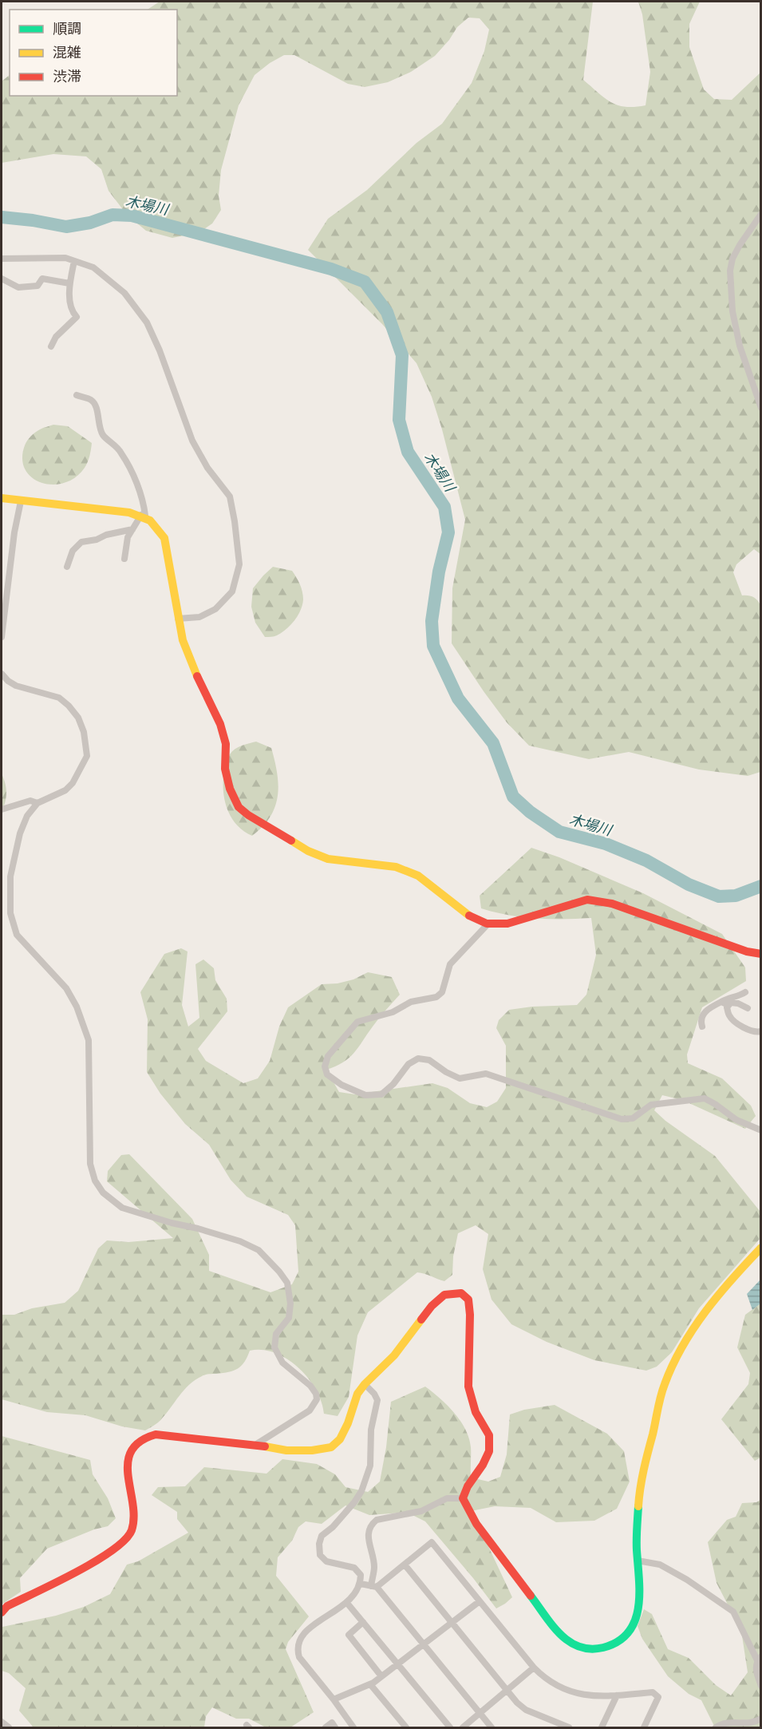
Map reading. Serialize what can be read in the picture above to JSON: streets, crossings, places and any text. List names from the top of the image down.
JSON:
{
  "water": ["木場川"],
  "legend": ["順調", "混雑", "渋滞"]
}
